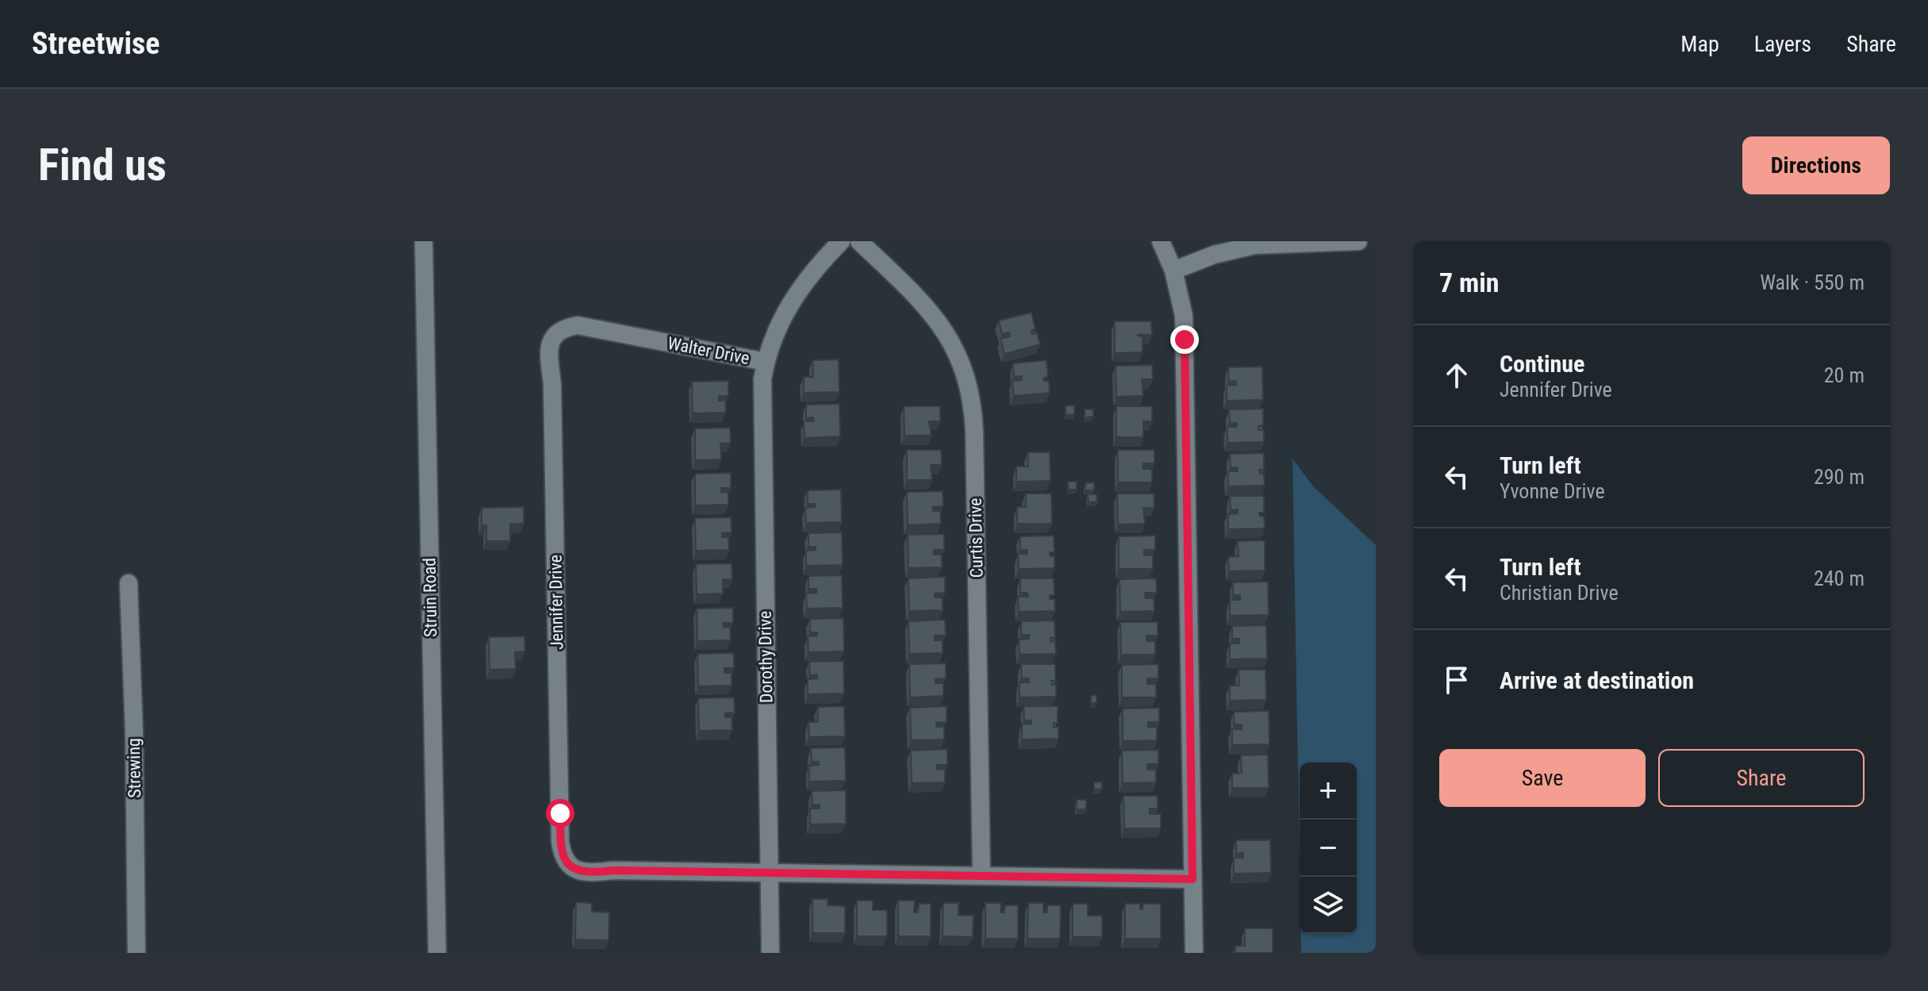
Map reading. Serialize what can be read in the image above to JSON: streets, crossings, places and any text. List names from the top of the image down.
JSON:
{
  "streets": {
    "street": [
      "Walter Drive",
      "Curtis Drive",
      "Struin Road",
      "Jennifer Drive",
      "Dorothy Drive",
      "Strewing"
    ]
  },
  "crossings": [
    ["Walter Drive", "Jennifer Drive"],
    ["Walter Drive", "Dorothy Drive"],
    ["Jennifer Drive", "Dorothy Drive"]
  ],
  "page": {
    "header": "Streetwise",
    "nav": ["Map", "Layers", "Share"],
    "buttons": [
      "Directions",
      ["Save", "Share"]
    ],
    "title": "Find us",
    "heading": ["7 min", "Walk · 550 m"],
    "list": [
      ["Continue", "Jennifer Drive", "20 m"],
      ["Turn left", "Yvonne Drive", "290 m"],
      ["Turn left", "Christian Drive", "240 m"],
      "Arrive at destination"
    ],
    "map_buttons": ["+", "−"]
  }
}
